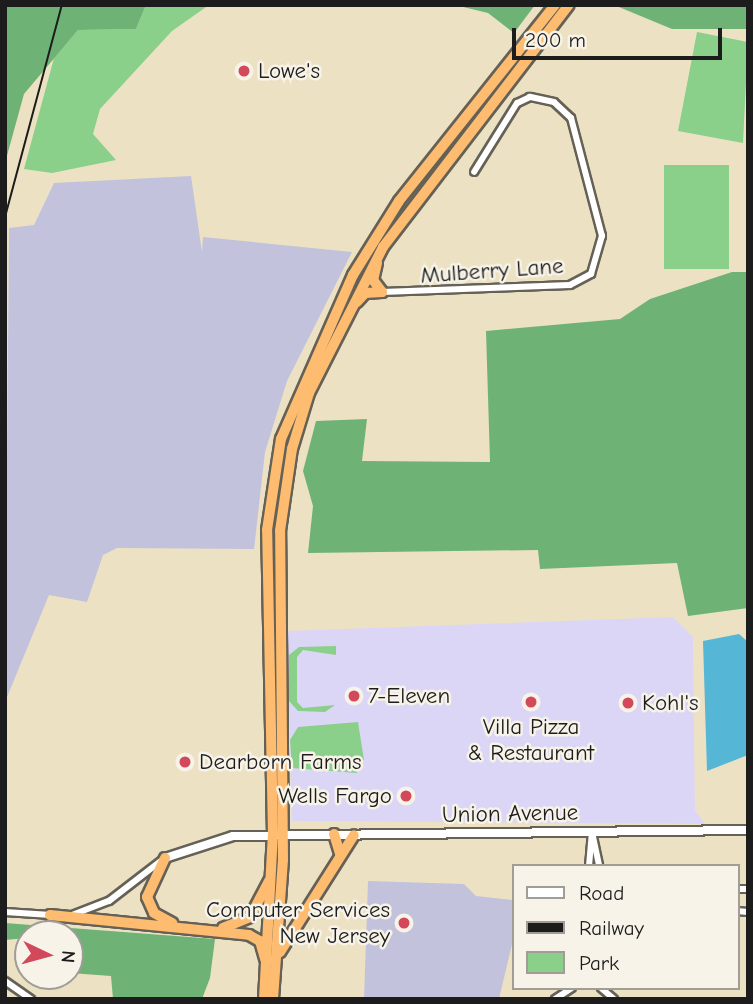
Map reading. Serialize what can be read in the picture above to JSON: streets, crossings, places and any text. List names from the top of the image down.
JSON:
{
  "streets": {
    "street": ["Mulberry Lane", "Union Avenue"]
  },
  "places": [
    "Lowe's",
    "7-Eleven",
    "Villa Pizza & Restaurant",
    "Kohl's",
    "Dearborn Farms",
    "Wells Fargo",
    "Computer Services New Jersey"
  ],
  "legend": ["Road", "Railway", "Park"],
  "scale_bar": "200 m",
  "north": "right"
}
